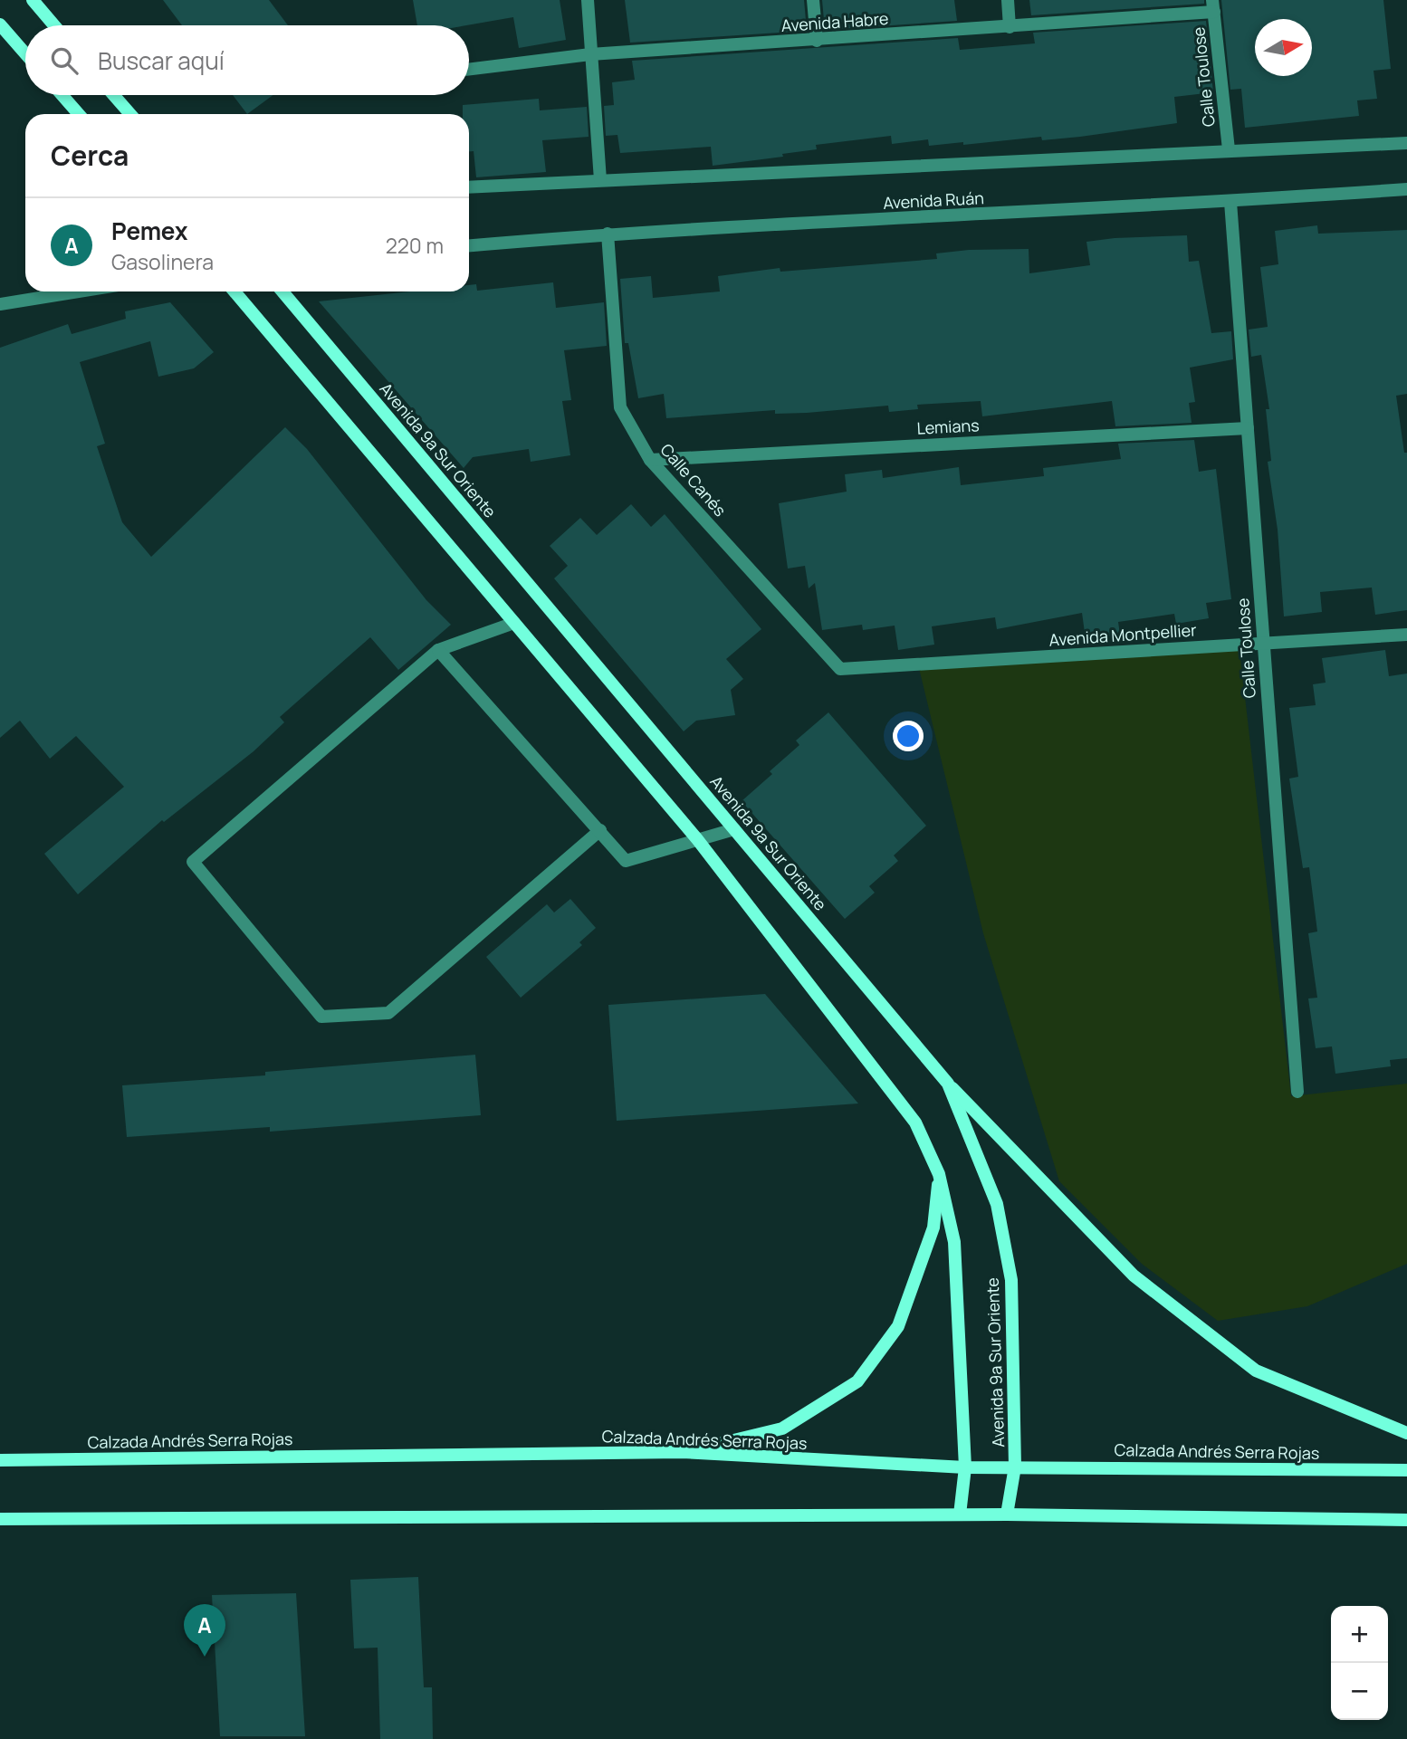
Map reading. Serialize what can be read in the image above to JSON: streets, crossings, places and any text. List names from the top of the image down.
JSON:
{
  "streets": {
    "main road": ["Avenida 9a Sur Oriente", "Calzada Andrés Serra Rojas"],
    "street": [
      "Avenida Habre",
      "Calle Toulose",
      "Avenida Ruán",
      "Lemians",
      "Calle Canés",
      "Avenida Montpellier"
    ]
  },
  "crossings": [
    ["Avenida Habre", "Calle Toulose"],
    ["Calle Toulose", "Avenida Ruán"],
    ["Calle Toulose", "Lemians"],
    ["Calle Toulose", "Avenida Montpellier"],
    ["Avenida Ruán", "Calle Canés"],
    ["Lemians", "Calle Canés"],
    ["Avenida 9a Sur Oriente", "Calzada Andrés Serra Rojas"],
    ["Calle Canés", "Avenida Montpellier"]
  ],
  "north": "right",
  "page": {
    "search": "Buscar aquí",
    "heading": "Cerca",
    "list": [
      {
        "mark": "A",
        "name": "Pemex",
        "note": "Gasolinera",
        "value": "220 m"
      }
    ],
    "pins": "A",
    "map_buttons": ["+", "−"]
  }
}
